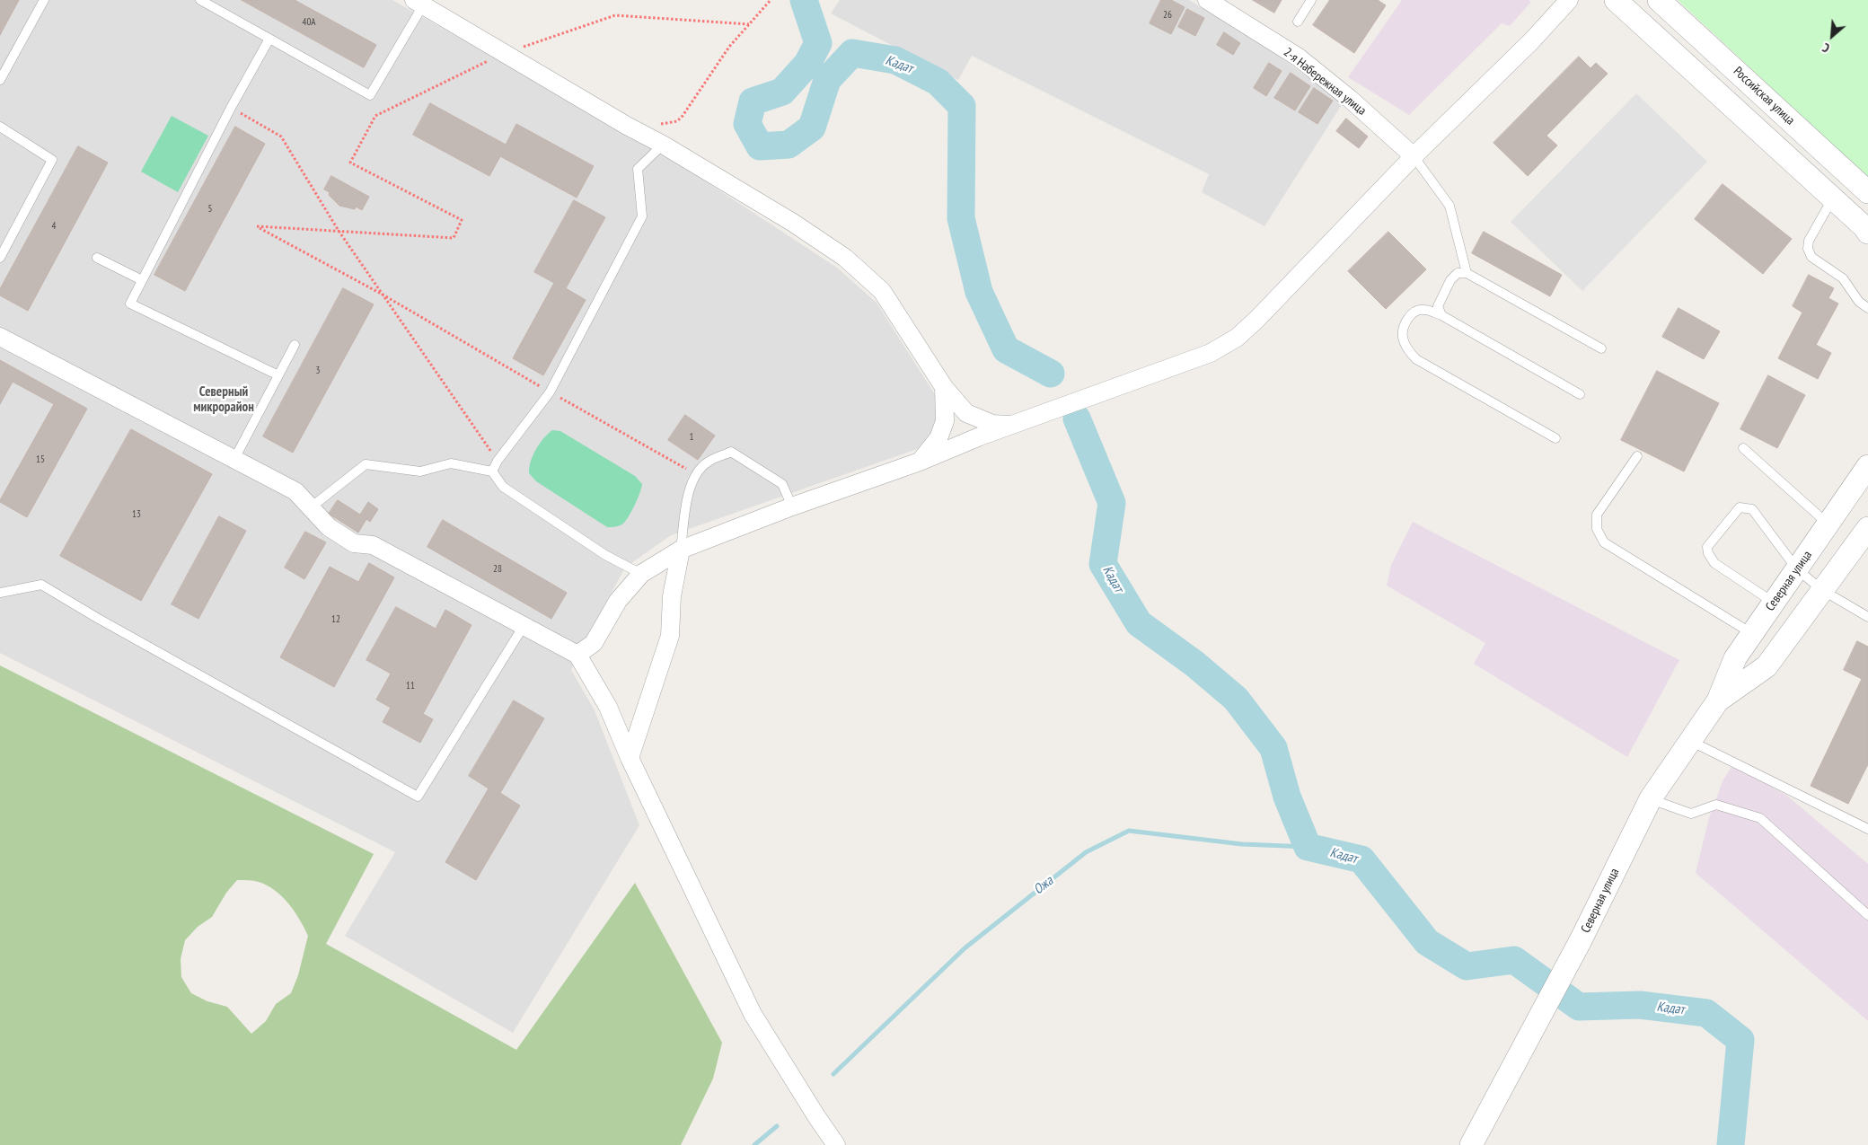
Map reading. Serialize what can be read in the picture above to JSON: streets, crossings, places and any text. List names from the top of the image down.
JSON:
{
  "streets": {
    "street": ["2-я Набережная улица", "Российская улица", "Северная улица"]
  },
  "districts": ["Северный микрорайон"],
  "water": ["Кадат", "Ожа"],
  "house_numbers": [
    "26",
    "40А",
    "5",
    "4",
    "3",
    "1",
    "15",
    "13",
    "28",
    "12",
    "11"
  ],
  "north": "bottom left"
}
